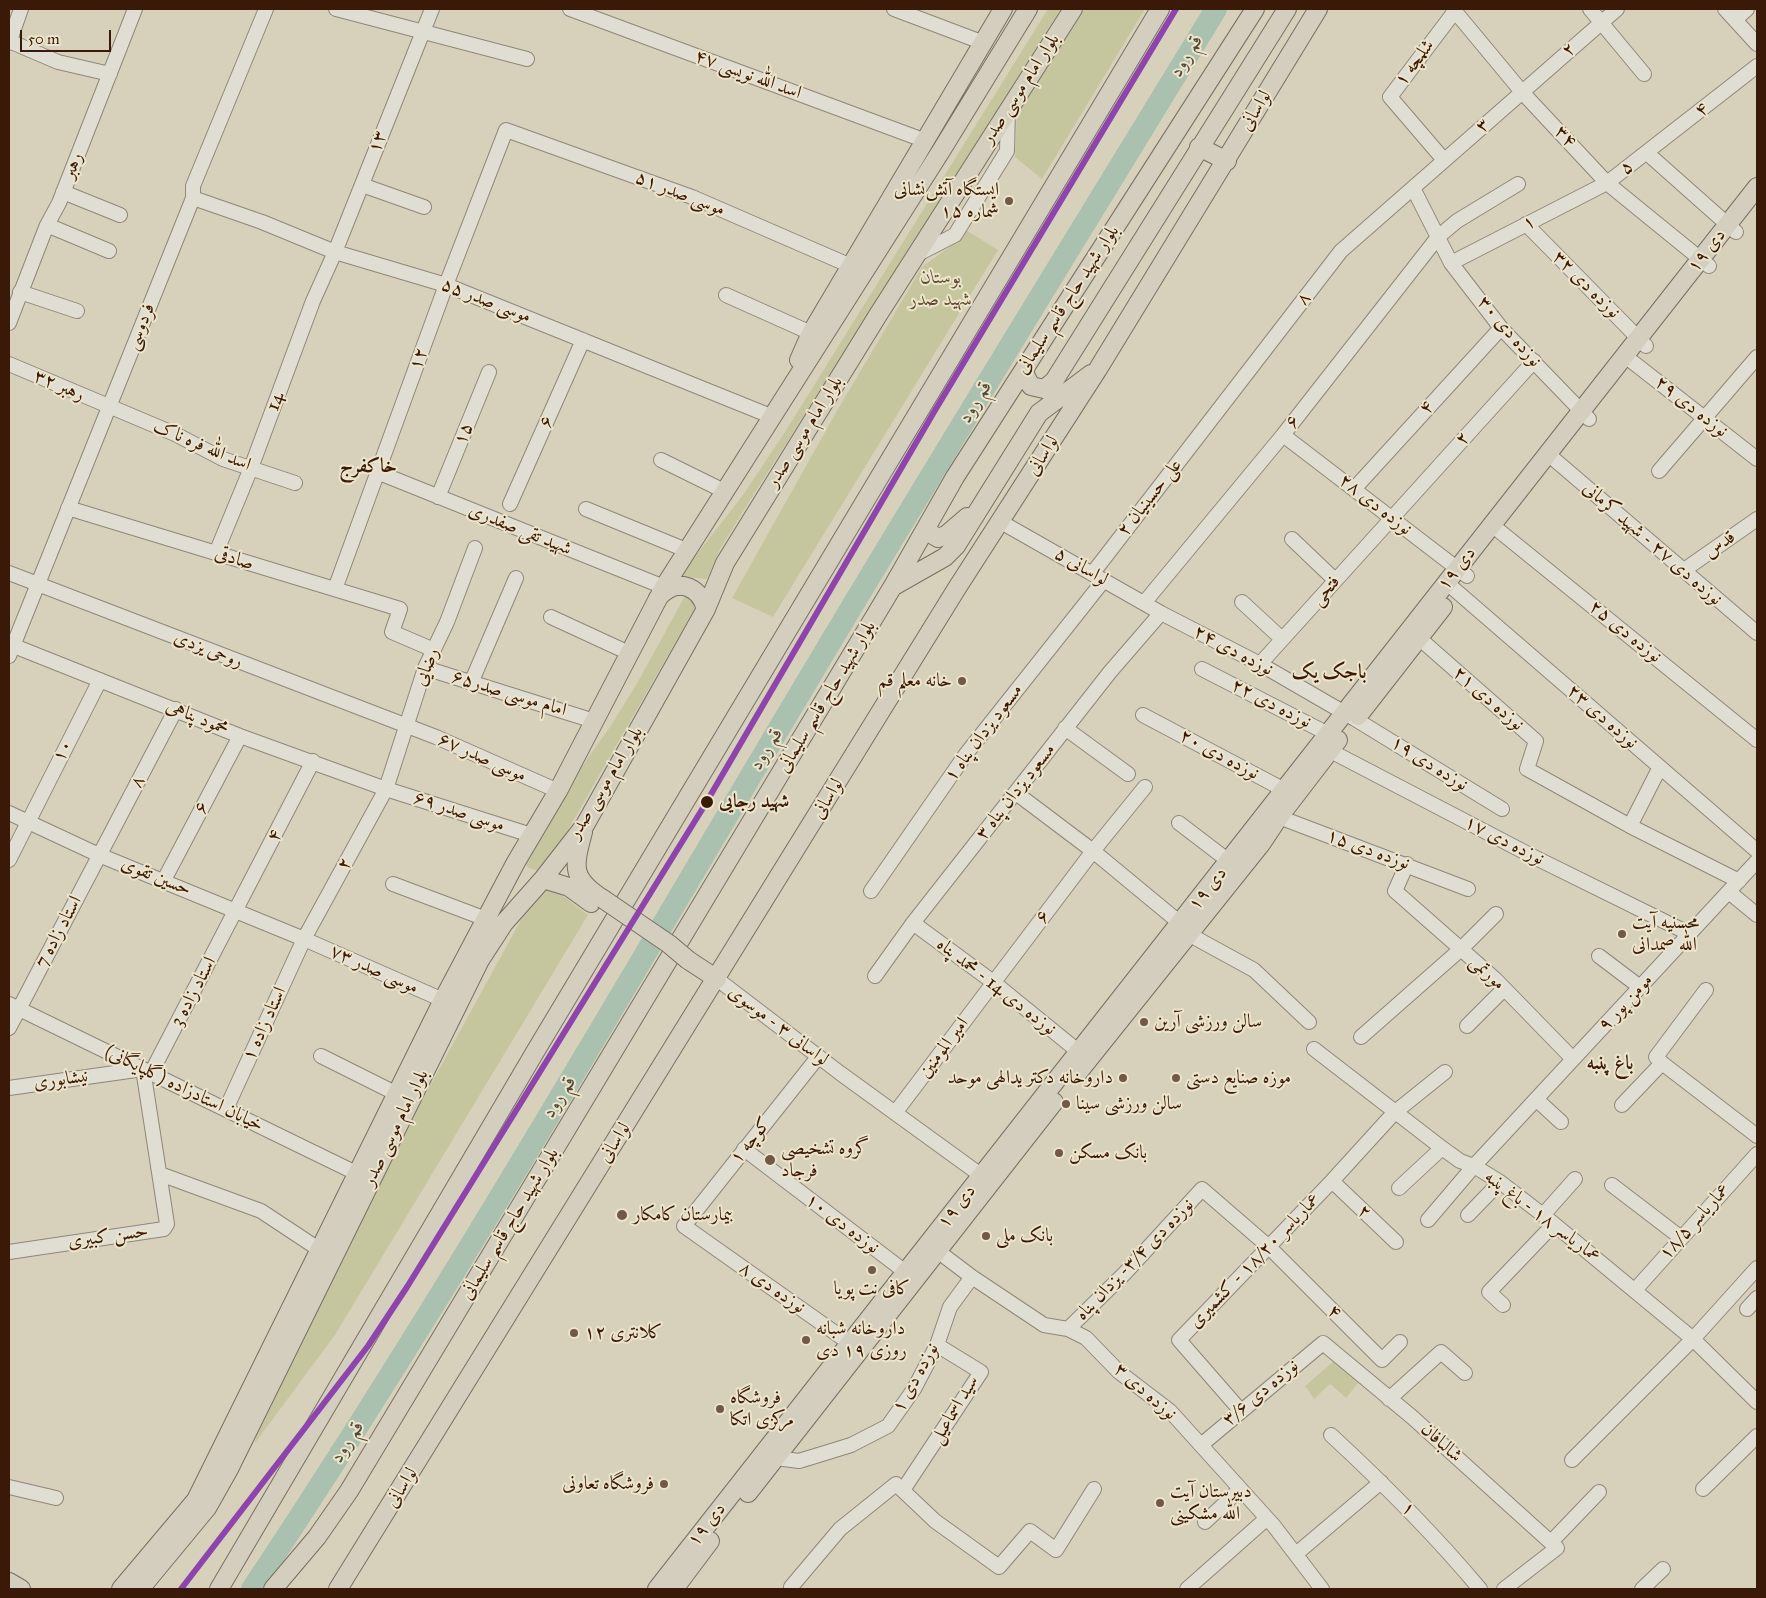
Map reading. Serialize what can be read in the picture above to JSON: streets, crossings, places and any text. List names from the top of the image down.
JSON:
{
  "streets": {
    "main road": [
      "بلوار امام موسی صدر",
      "لواسانی",
      "۱۹ دی",
      "بلوار شهید حاج قاسم سلیمانی"
    ],
    "street": [
      "۲",
      "۱ شلمچه",
      "۴۷ اسد الله نویسی",
      "۴",
      "۳",
      "۳۴",
      "۱۳",
      "رهبر",
      "۵",
      "موسی صدر ۵۱",
      "۱",
      "نوزده دی ۳۲",
      "۸",
      "موسی صدر ۵۵",
      "فردوسی",
      "نوزده دی ۳۰",
      "۱۲",
      "رهبر ۳۲",
      "14",
      "نوزده دی ۲۹",
      "۶",
      "۱۵",
      "اسد الله فره ناک",
      "۲ علی حسینیان",
      "نوزده دی ۲۸",
      "شهید تقی صفدری",
      "نوزده دی ۲۷ - شهید کرمانی",
      "قدس",
      "صادقی",
      "لواسانی ۵",
      "فتحی",
      "نوزده دی ۲۵",
      "روحی یزدی",
      "نوزده دی ۲۴",
      "رضایی",
      "امام موسی صدر۶۵",
      "نوزده دی ۲۱",
      "نوزده دی ۲۲",
      "نوزده دی ۲۳",
      "محمود پناهی",
      "۱ مسعود یزدان پناه",
      "۱۰",
      "نوزده دی ۲۰",
      "موسی صدر ۶۷",
      "نوزده دی ۱۹",
      "۳ مسعود یزدان پناه",
      "موسی صدر ۶۹",
      "نوزده دی ۱۷",
      "نوزده دی ۱۵",
      "حسین تقوی",
      "استاد زاده 7",
      "موسی صدر ۷۳",
      "مورتمی",
      "نوزده دی 14 - محمد پناه",
      "استاد زاده 3",
      "مومن پور ۹",
      "استاد زاده ۱",
      "لواسانی ۳ - موسوی",
      "امیر المومنین",
      "نیشابوری",
      "خیابان استادزاده (گلپایگانی)",
      "کوچه ۱",
      "عماریاسر ۱۸ - باغ پنبه",
      "عماریاسر ۱۸/۵",
      "نوزده دی ۱۰",
      "حسن کبیری",
      "نوزده دی ۳/۴- یزدان پناه",
      "عماریاسر ۱۸/۲۰ - کشمیری",
      "نوزده دی ۸",
      "نوزده دی ۱",
      "نوزده دی ۳",
      "نوزده دی ۳/۶",
      "سید اسماعیل",
      "شالبافان"
    ]
  },
  "crossings": [
    ["۲", "۳"],
    ["۲", "۳۴"],
    ["۲", "نوزده دی ۳۰"],
    ["۲", "نوزده دی ۲۸"],
    ["۲", "فتحی"],
    ["۲", "رضایی"],
    ["۲", "محمود پناهی"],
    ["۲", "موسی صدر ۶۹"],
    ["۲", "حسین تقوی"],
    ["۲", "موسی صدر ۷۳"],
    ["۲", "استاد زاده ۱"],
    ["۲", "عماریاسر ۱۸/۲۰ - کشمیری"],
    ["۱ شلمچه", "۳"],
    ["۱ شلمچه", "۳۴"],
    ["بلوار امام موسی صدر", "موسی صدر ۵۵"],
    ["بلوار امام موسی صدر", "شهید تقی صفدری"],
    ["بلوار امام موسی صدر", "امام موسی صدر۶۵"],
    ["بلوار امام موسی صدر", "موسی صدر ۶۷"],
    ["بلوار امام موسی صدر", "موسی صدر ۶۹"],
    ["بلوار امام موسی صدر", "موسی صدر ۷۳"],
    ["بلوار امام موسی صدر", "خیابان استادزاده (گلپایگانی)"],
    ["۴", "۵"],
    ["۴", "نوزده دی ۳۰"],
    ["۴", "نوزده دی ۲۸"],
    ["۴", "محمود پناهی"],
    ["۴", "حسین تقوی"],
    ["۴", "استاد زاده 3"],
    ["۴", "نوزده دی ۳/۴- یزدان پناه"],
    ["۴", "عماریاسر ۱۸/۲۰ - کشمیری"],
    ["لواسانی", "بلوار شهید حاج قاسم سلیمانی"],
    ["لواسانی", "لواسانی ۵"],
    ["لواسانی", "لواسانی ۳ - موسوی"],
    ["۳", "۳۴"],
    ["۳۴", "۵"],
    ["۳۴", "۱"],
    ["۳۴", "۱۹ دی"],
    ["۱۳", "موسی صدر ۵۵"],
    ["۱۳", "14"],
    ["۵", "۱"],
    ["موسی صدر ۵۱", "۱۲"],
    ["۱", "نوزده دی ۳۲"],
    ["۱", "نوزده دی ۳۰"],
    ["۱۹ دی", "نوزده دی ۳۲"],
    ["۱۹ دی", "نوزده دی ۳۰"],
    ["۱۹ دی", "نوزده دی ۲۹"],
    ["۱۹ دی", "نوزده دی ۲۸"],
    ["۱۹ دی", "نوزده دی ۲۷ - شهید کرمانی"],
    ["۱۹ دی", "نوزده دی ۲۵"],
    ["۱۹ دی", "نوزده دی ۲۴"],
    ["۱۹ دی", "نوزده دی ۲۱"],
    ["۱۹ دی", "نوزده دی ۲۲"],
    ["۱۹ دی", "نوزده دی ۲۳"],
    ["۱۹ دی", "نوزده دی ۲۰"],
    ["۱۹ دی", "نوزده دی ۱۹"],
    ["۱۹ دی", "نوزده دی ۱۷"],
    ["۱۹ دی", "نوزده دی ۱۵"],
    ["۱۹ دی", "نوزده دی 14 - محمد پناه"],
    ["۱۹ دی", "لواسانی ۳ - موسوی"],
    ["۱۹ دی", "نوزده دی ۱۰"],
    ["۱۹ دی", "نوزده دی ۸"],
    ["۱۹ دی", "نوزده دی ۱"],
    ["۱۹ دی", "نوزده دی ۳"],
    ["۸", "نوزده دی ۳۰"],
    ["۸", "۲ علی حسینیان"],
    ["۸", "محمود پناهی"],
    ["۸", "حسین تقوی"],
    ["۸", "استاد زاده 7"],
    ["موسی صدر ۵۵", "فردوسی"],
    ["موسی صدر ۵۵", "۱۲"],
    ["موسی صدر ۵۵", "14"],
    ["موسی صدر ۵۵", "۶"],
    ["فردوسی", "رهبر ۳۲"],
    ["فردوسی", "اسد الله فره ناک"],
    ["فردوسی", "صادقی"],
    ["فردوسی", "روحی یزدی"],
    ["فردوسی", "محمود پناهی"],
    ["نوزده دی ۳۰", "۶"],
    ["۱۲", "شهید تقی صفدری"],
    ["۱۲", "صادقی"],
    ["رهبر ۳۲", "اسد الله فره ناک"],
    ["14", "اسد الله فره ناک"],
    ["14", "صادقی"],
    ["۶", "نوزده دی ۲۸"],
    ["۶", "لواسانی ۵"],
    ["۶", "محمود پناهی"],
    ["۶", "حسین تقوی"],
    ["۶", "نوزده دی 14 - محمد پناه"],
    ["۶", "امیر المومنین"],
    ["۱۵", "شهید تقی صفدری"],
    ["۲ علی حسینیان", "لواسانی ۵"],
    ["۲ علی حسینیان", "۱ مسعود یزدان پناه"],
    ["نوزده دی ۲۸", "فتحی"],
    ["نوزده دی ۲۷ - شهید کرمانی", "قدس"],
    ["صادقی", "رضایی"],
    ["لواسانی ۵", "نوزده دی ۲۴"],
    ["لواسانی ۵", "۱ مسعود یزدان پناه"],
    ["لواسانی ۵", "۳ مسعود یزدان پناه"],
    ["فتحی", "نوزده دی ۲۴"],
    ["روحی یزدی", "رضایی"],
    ["روحی یزدی", "موسی صدر ۶۷"],
    ["نوزده دی ۲۴", "نوزده دی ۱۹"],
    ["نوزده دی ۲۴", "۳ مسعود یزدان پناه"],
    ["رضایی", "امام موسی صدر۶۵"],
    ["رضایی", "محمود پناهی"],
    ["رضایی", "موسی صدر ۶۷"],
    ["رضایی", "موسی صدر ۶۹"],
    ["نوزده دی ۲۲", "نوزده دی ۱۷"],
    ["محمود پناهی", "۱۰"],
    ["محمود پناهی", "موسی صدر ۶۹"],
    ["۱۰", "حسین تقوی"],
    ["۳ مسعود یزدان پناه", "نوزده دی 14 - محمد پناه"],
    ["نوزده دی ۱۷", "مومن پور ۹"],
    ["نوزده دی ۱۵", "مورتمی"],
    ["حسین تقوی", "استاد زاده 7"],
    ["حسین تقوی", "موسی صدر ۷۳"],
    ["حسین تقوی", "استاد زاده 3"],
    ["حسین تقوی", "استاد زاده ۱"],
    ["استاد زاده 7", "خیابان استادزاده (گلپایگانی)"],
    ["موسی صدر ۷۳", "استاد زاده ۱"],
    ["مورتمی", "مومن پور ۹"],
    ["نوزده دی 14 - محمد پناه", "امیر المومنین"],
    ["استاد زاده 3", "نیشابوری"],
    ["استاد زاده 3", "خیابان استادزاده (گلپایگانی)"],
    ["استاد زاده 3", "حسن کبیری"],
    ["مومن پور ۹", "عماریاسر ۱۸ - باغ پنبه"],
    ["استاد زاده ۱", "خیابان استادزاده (گلپایگانی)"],
    ["لواسانی ۳ - موسوی", "امیر المومنین"],
    ["لواسانی ۳ - موسوی", "کوچه ۱"],
    ["نیشابوری", "خیابان استادزاده (گلپایگانی)"],
    ["نیشابوری", "حسن کبیری"],
    ["خیابان استادزاده (گلپایگانی)", "حسن کبیری"],
    ["کوچه ۱", "نوزده دی ۱۰"],
    ["کوچه ۱", "نوزده دی ۸"],
    ["عماریاسر ۱۸ - باغ پنبه", "عماریاسر ۱۸/۵"],
    ["عماریاسر ۱۸ - باغ پنبه", "عماریاسر ۱۸/۲۰ - کشمیری"],
    ["نوزده دی ۳/۴- یزدان پناه", "عماریاسر ۱۸/۲۰ - کشمیری"],
    ["نوزده دی ۳/۴- یزدان پناه", "نوزده دی ۳"],
    ["عماریاسر ۱۸/۲۰ - کشمیری", "نوزده دی ۳/۶"],
    ["نوزده دی ۱", "نوزده دی ۳"],
    ["نوزده دی ۱", "سید اسماعیل"],
    ["نوزده دی ۳", "نوزده دی ۳/۶"],
    ["نوزده دی ۳/۶", "شالبافان"]
  ],
  "districts": ["خاکفرج", "باجک یک", "باغ پنبه"],
  "water": ["قم رود"],
  "parks": ["بوستان شهید صدر"],
  "places": [
    "ایستگاه آتش‌نشانی شماره ۱۵",
    "خانه معلم قم",
    "شهید رجایی",
    "محسنیه آیت الله صمدانی",
    "سالن ورزشی آرین",
    "داروخانه دکتر یدالهی موحد",
    "موزه صنایع دستی",
    "سالن ورزشی سینا",
    "بانک مسکن",
    "گروه تشخیصی فرجاد",
    "بیمارستان کامکار",
    "بانک ملی",
    "کافی نت پویا",
    "کلانتری ۱۲",
    "داروخانه شبانه روزی ۱۹ دی",
    "فروشگاه مرکزی اتکا",
    "فروشگاه تعاونی",
    "دبیرستان آیت الله مشکینی"
  ],
  "scale_bar": "50 m"
}
